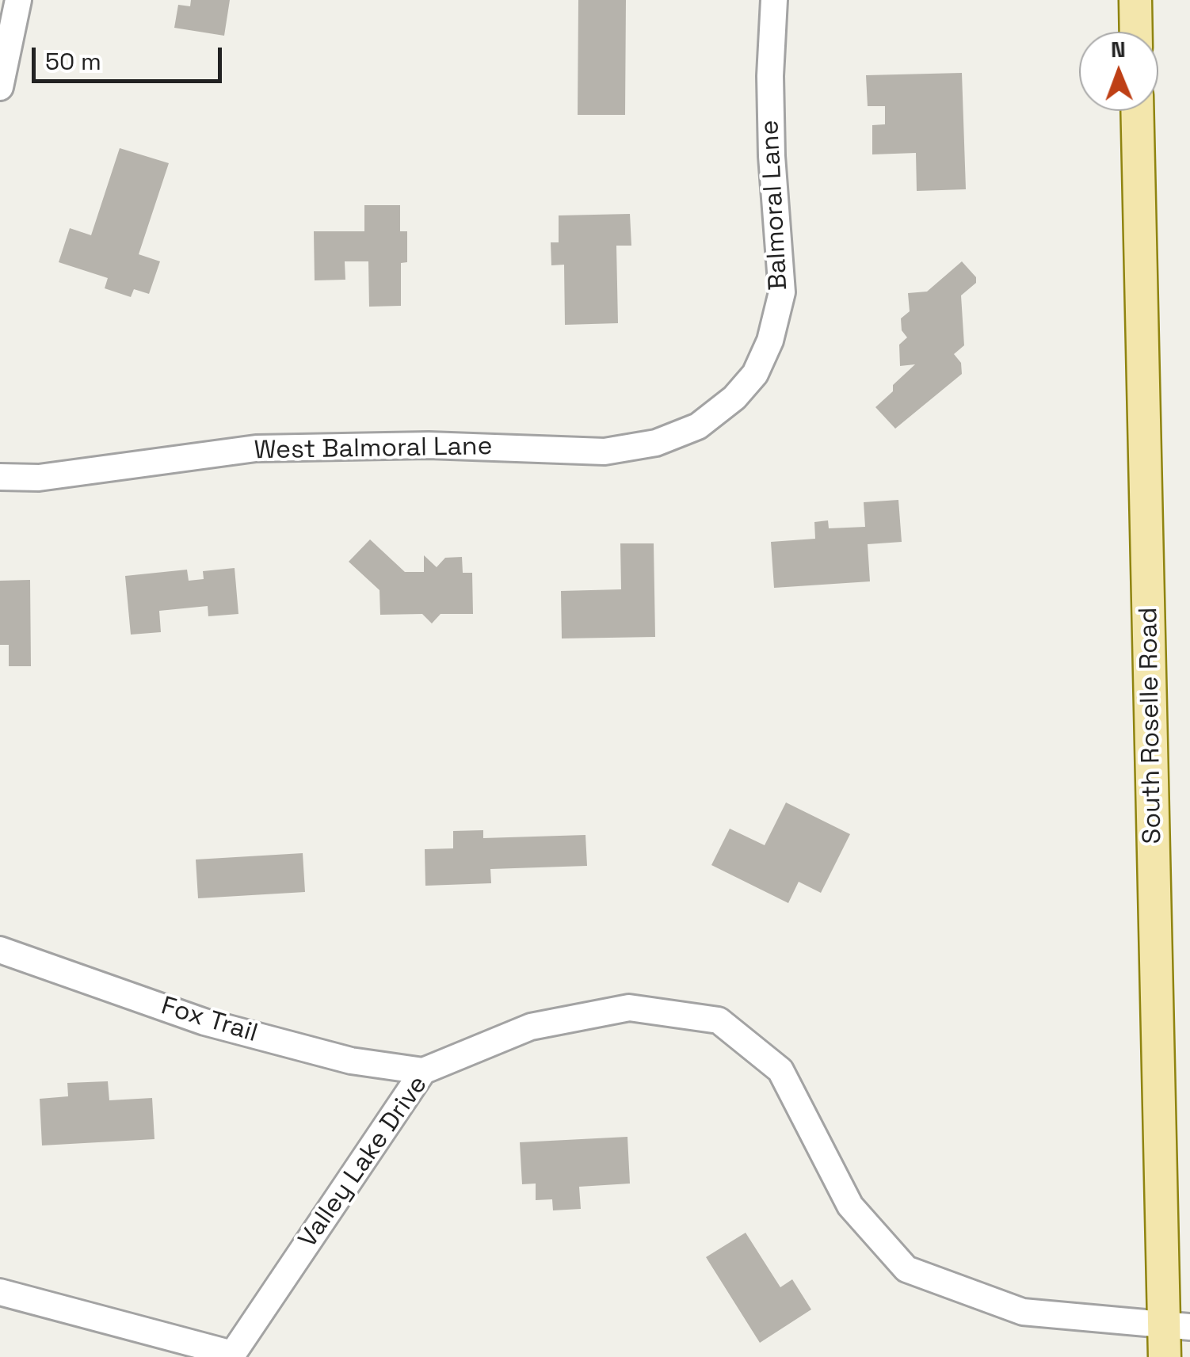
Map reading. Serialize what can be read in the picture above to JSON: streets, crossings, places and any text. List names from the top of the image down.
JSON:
{
  "streets": {
    "main road": ["South Roselle Road"],
    "street": [
      "Balmoral Lane",
      "West Balmoral Lane",
      "Fox Trail",
      "Valley Lake Drive"
    ]
  },
  "crossings": [
    ["Balmoral Lane", "West Balmoral Lane"],
    ["South Roselle Road", "Valley Lake Drive"],
    ["Fox Trail", "Valley Lake Drive"]
  ],
  "scale_bar": "50 m",
  "north": "top"
}
